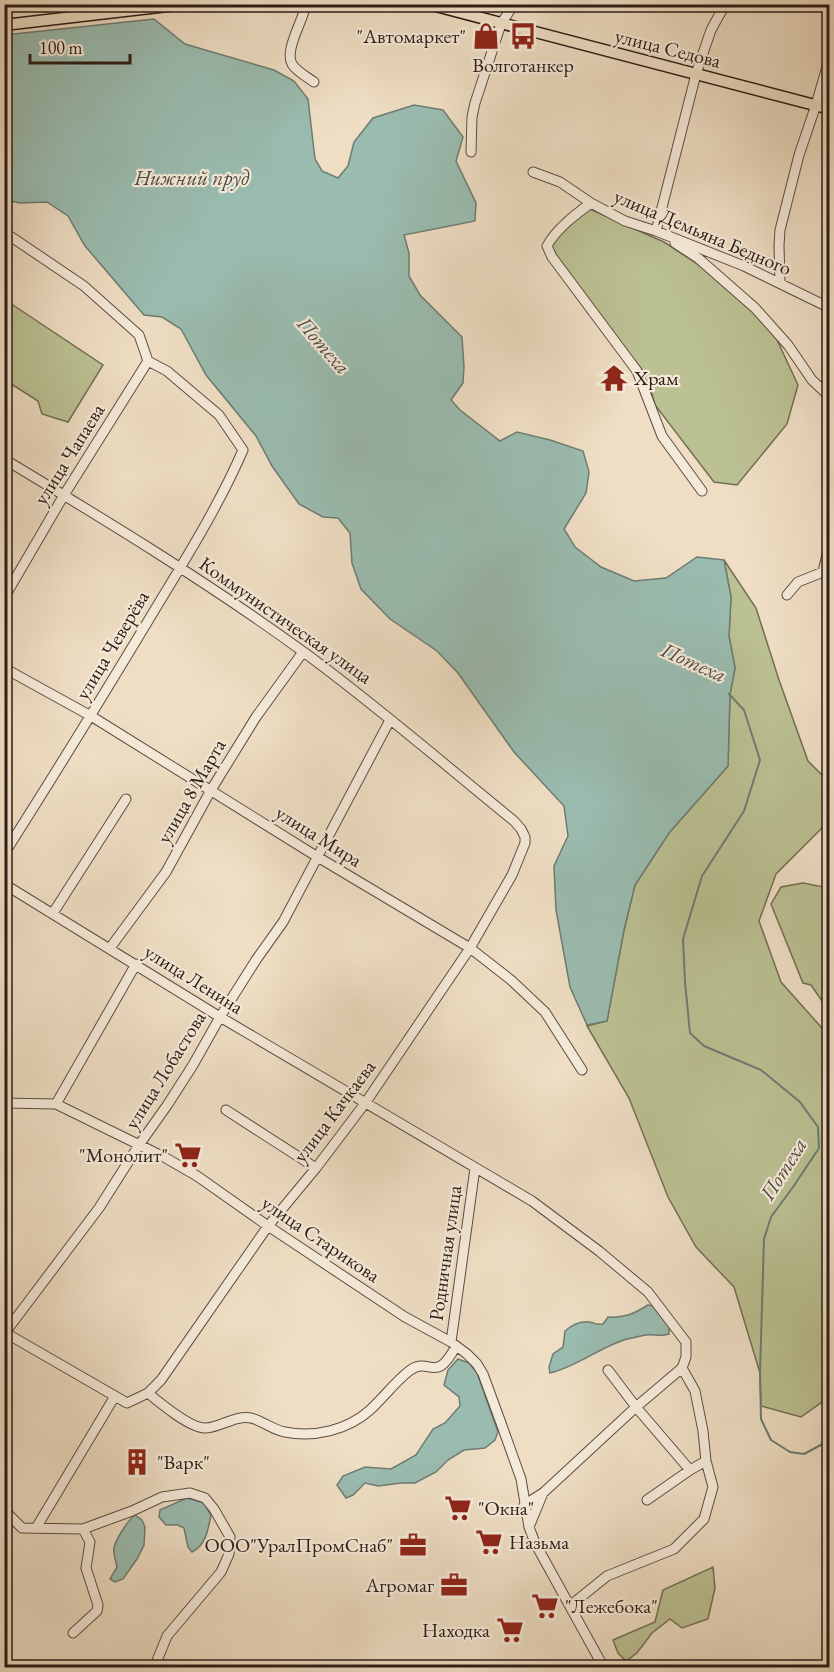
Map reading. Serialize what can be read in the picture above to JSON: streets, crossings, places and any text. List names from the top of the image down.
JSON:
{
  "streets": {
    "main road": ["улица Седова"],
    "street": [
      "улица Демьяна Бедного",
      "улица Чапаева",
      "Коммунистическая улица",
      "улица Чеверёва",
      "улица 8 Марта",
      "улица Мира",
      "улица Ленина",
      "улица Лобастова",
      "улица Качкаева",
      "улица Старикова",
      "Родничная улица"
    ]
  },
  "crossings": [
    ["улица Чапаева", "Коммунистическая улица"],
    ["улица Чапаева", "улица Чеверёва"],
    ["Коммунистическая улица", "улица Чеверёва"],
    ["Коммунистическая улица", "улица 8 Марта"],
    ["Коммунистическая улица", "улица Лобастова"],
    ["Коммунистическая улица", "улица Качкаева"],
    ["улица Чеверёва", "улица Мира"],
    ["улица 8 Марта", "улица Мира"],
    ["улица 8 Марта", "улица Ленина"],
    ["улица Мира", "улица Лобастова"],
    ["улица Мира", "улица Качкаева"],
    ["улица Ленина", "улица Лобастова"],
    ["улица Ленина", "улица Качкаева"],
    ["улица Ленина", "Родничная улица"],
    ["улица Лобастова", "улица Старикова"],
    ["улица Качкаева", "улица Старикова"],
    ["улица Старикова", "Родничная улица"]
  ],
  "water": ["Нижний пруд", "Потеха"],
  "places": {
    "shop": ["\"Автомаркет\""],
    "bus stop": ["Волготанкер"],
    "temple": ["Храм"],
    "supermarket": [
      "\"Монолит\"",
      "\"Окна\"",
      "Назьма",
      "\"Лежебока\"",
      "Находка"
    ],
    "building": ["\"Варк\""],
    "office": ["ООО\"УралПромСнаб\"", "Агромаг"]
  },
  "scale_bar": "100 m"
}
